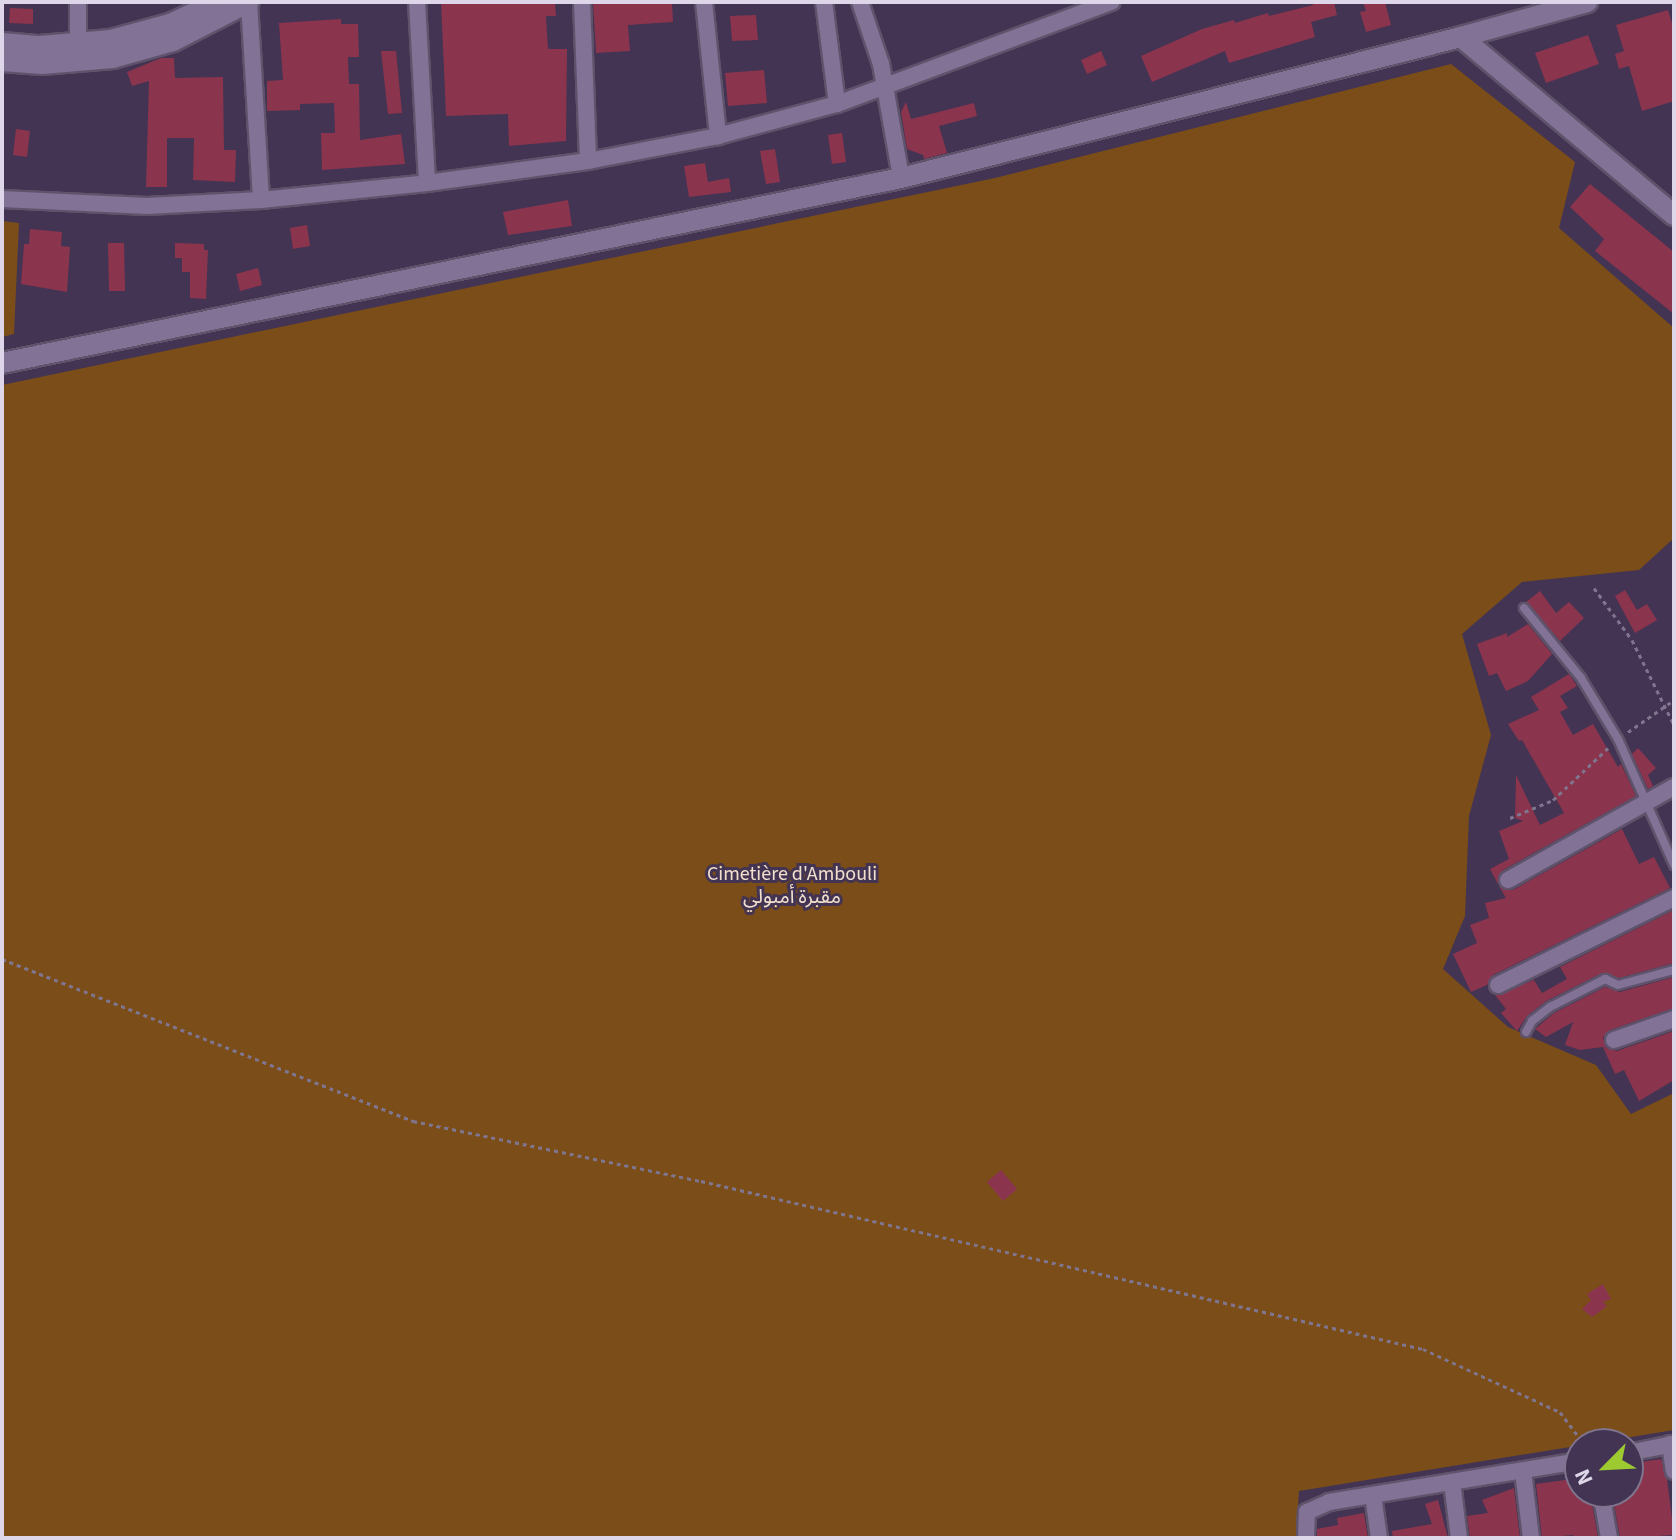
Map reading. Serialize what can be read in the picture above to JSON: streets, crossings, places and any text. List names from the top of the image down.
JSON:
{
  "parks": ["Cimetière d'Ambouli مقبرة أمبولي"],
  "north": "bottom left"
}
